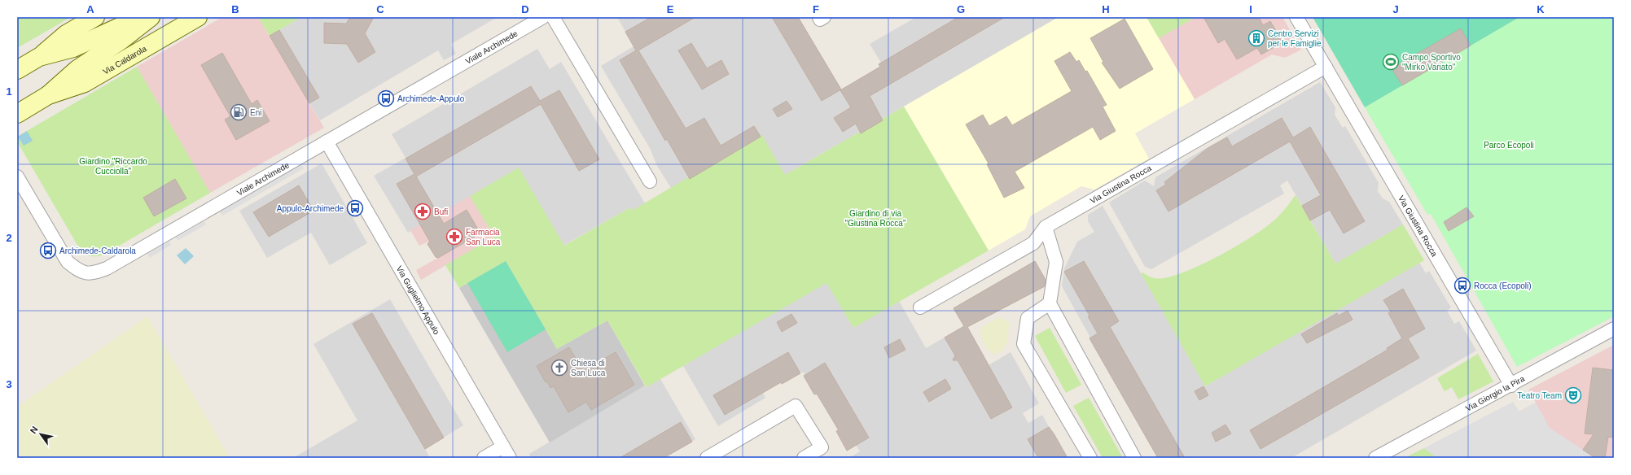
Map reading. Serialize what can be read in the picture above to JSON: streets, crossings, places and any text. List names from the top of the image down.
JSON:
{
  "streets": {
    "street": [
      "Viale Archimede",
      "Via Caldarola",
      "Via Giustina Rocca",
      "Via Guglielmo Appulo",
      "Via Giorgio la Pira"
    ]
  },
  "crossings": [
    ["Viale Archimede", "Via Guglielmo Appulo"],
    ["Via Giustina Rocca", "Via Giorgio la Pira"]
  ],
  "parks": ["Parco Ecopoli", "Giardino \"Riccardo Cucciolla\"", "Giardino di via \"Giustina Rocca\""],
  "places": {
    "building": ["Centro Servizi per le Famiglie"],
    "sports": ["Campo Sportivo \"Mirko Variato\""],
    "bus stop": [
      "Archimede-Appulo",
      "Appulo-Archimede",
      "Archimede-Caldarola",
      "Rocca (Ecopoli)"
    ],
    "fuel station": ["Eni"],
    "pharmacy": ["Bufi", "Farmacia San Luca"],
    "church": ["Chiesa di San Luca"],
    "theatre": ["Teatro Team"]
  },
  "north": "top left",
  "grid": {
    "columns": [
      "A",
      "B",
      "C",
      "D",
      "E",
      "F",
      "G",
      "H",
      "I",
      "J",
      "K"
    ],
    "rows": ["1", "2", "3"]
  }
}
